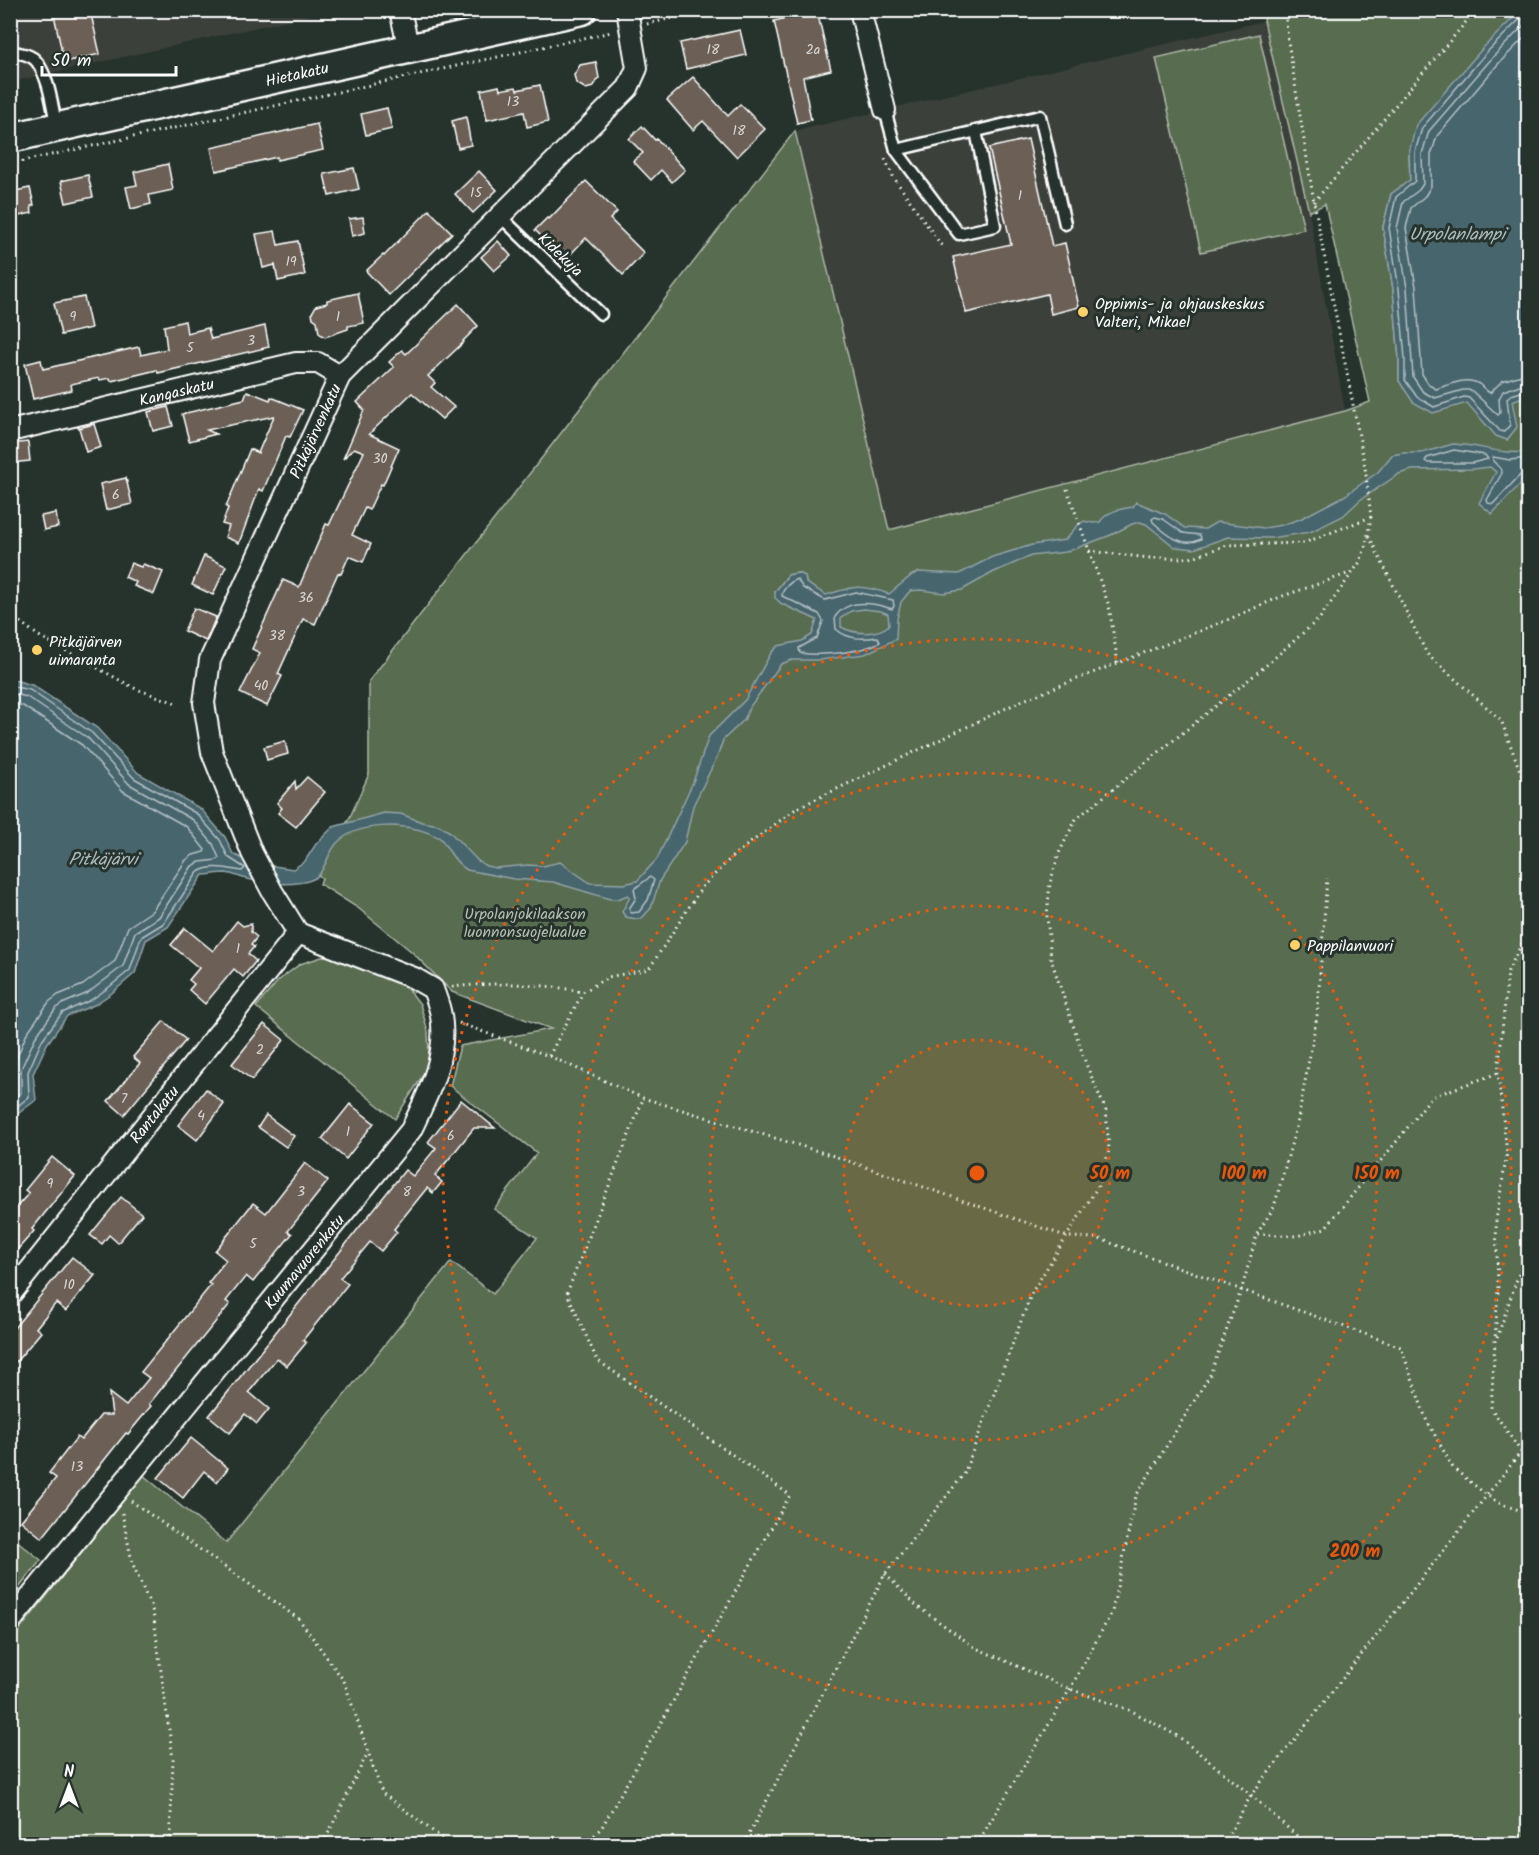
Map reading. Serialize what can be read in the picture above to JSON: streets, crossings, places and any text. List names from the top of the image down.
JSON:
{
  "streets": {
    "street": [
      "Hietakatu",
      "Kangaskatu",
      "Pitkäjärvenkatu",
      "Rantakatu",
      "Kuumavuorenkatu"
    ],
    "lane": ["Kidekuja"]
  },
  "crossings": [
    ["Kidekuja", "Pitkäjärvenkatu"],
    ["Kangaskatu", "Pitkäjärvenkatu"],
    ["Pitkäjärvenkatu", "Rantakatu"]
  ],
  "water": ["Urpolanlampi", "Pitkäjärvi"],
  "parks": ["Urpolanjokilaakson luonnonsuojelualue"],
  "places": ["Oppimis- ja ohjauskeskus Valteri, Mikael", "Pitkäjärven uimaranta", "Pappilanvuori"],
  "house_numbers": [
    "18",
    "2a",
    "13",
    "18",
    "15",
    "1",
    "19",
    "9",
    "1",
    "3",
    "5",
    "30",
    "6",
    "36",
    "38",
    "40",
    "1",
    "2",
    "7",
    "4",
    "1",
    "6",
    "9",
    "3",
    "8",
    "5",
    "10",
    "13"
  ],
  "scale_bar": "50 m",
  "north": "top",
  "rings": [
    "50 m",
    "100 m",
    "150 m",
    "200 m"
  ]
}
